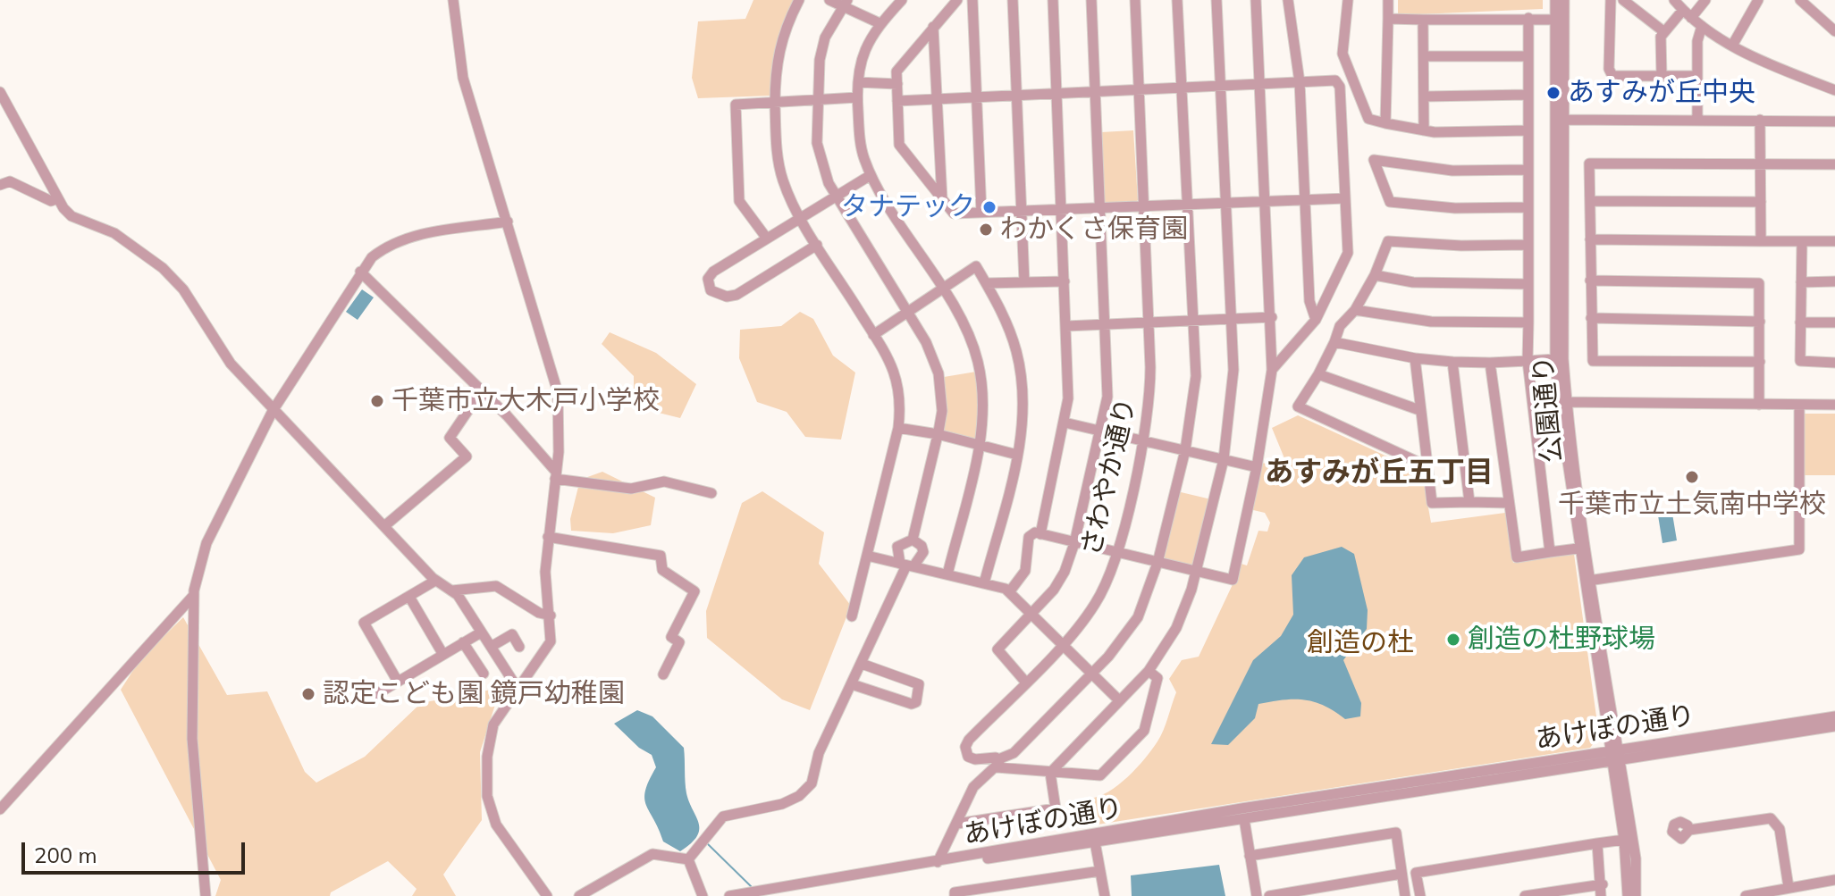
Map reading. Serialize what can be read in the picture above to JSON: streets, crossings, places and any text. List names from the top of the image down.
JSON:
{
  "streets": {
    "street": ["公園通り", "さわやか通り", "あけぼの通り"]
  },
  "crossings": [
    ["公園通り", "あけぼの通り"]
  ],
  "districts": ["あすみが丘五丁目"],
  "parks": ["創造の杜"],
  "places": [
    "あすみが丘中央",
    "タナテック",
    "わかくさ保育園",
    "千葉市立大木戸小学校",
    "千葉市立土気南中学校",
    "創造の杜野球場",
    "認定こども園 鏡戸幼稚園"
  ],
  "scale_bar": "200 m"
}
